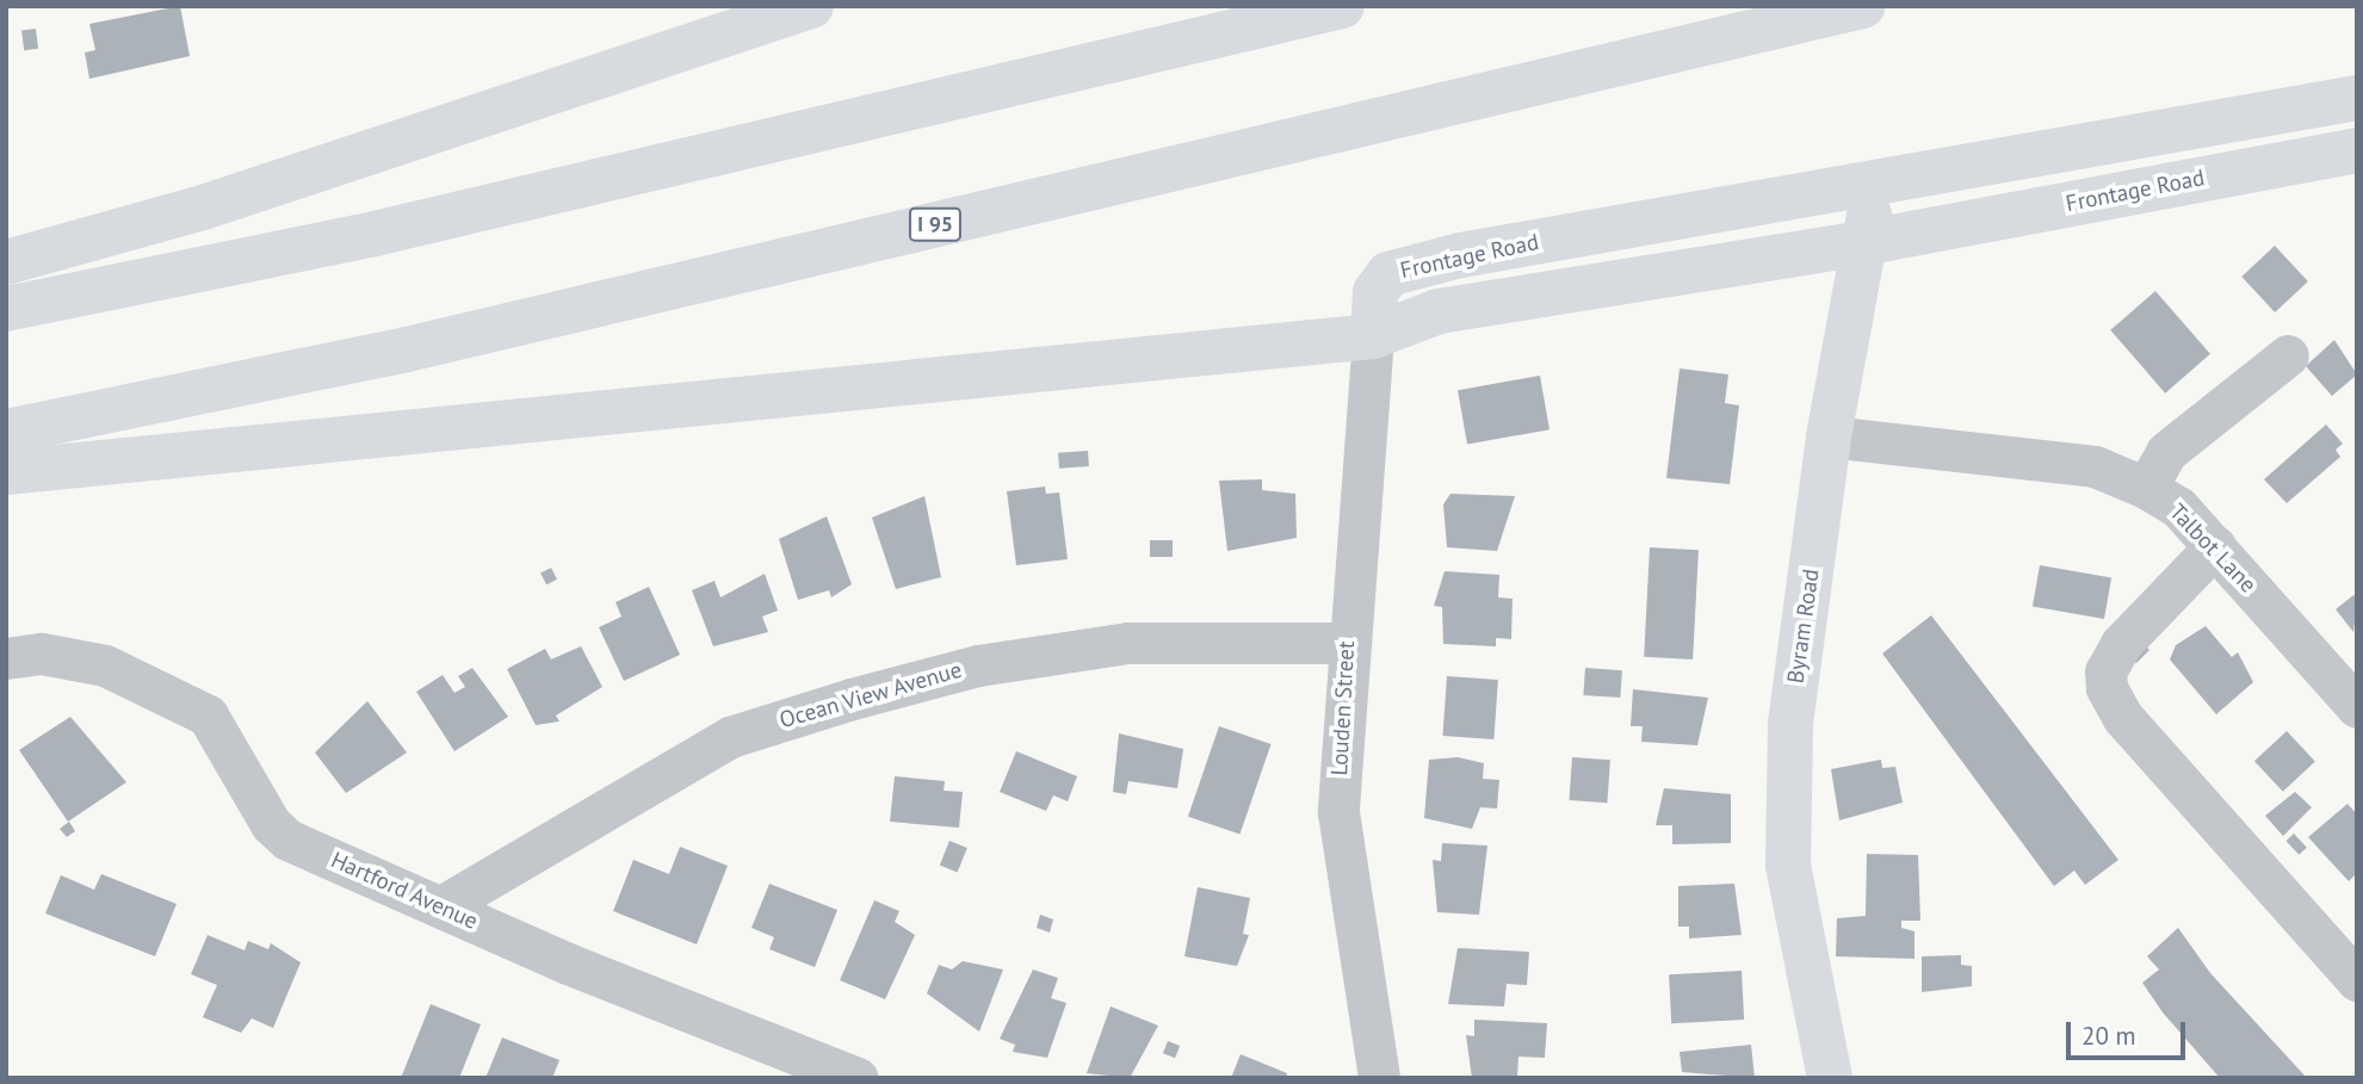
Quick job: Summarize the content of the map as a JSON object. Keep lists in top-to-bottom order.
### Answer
{
  "streets": {
    "main road": ["Frontage Road", "I 95", "Byram Road"],
    "street": [
      "Talbot Lane",
      "Ocean View Avenue",
      "Louden Street",
      "Hartford Avenue"
    ]
  },
  "crossings": [
    ["Frontage Road", "Byram Road"],
    ["Frontage Road", "Louden Street"],
    ["Talbot Lane", "Byram Road"],
    ["Ocean View Avenue", "Louden Street"],
    ["Ocean View Avenue", "Hartford Avenue"]
  ],
  "scale_bar": "20 m"
}
